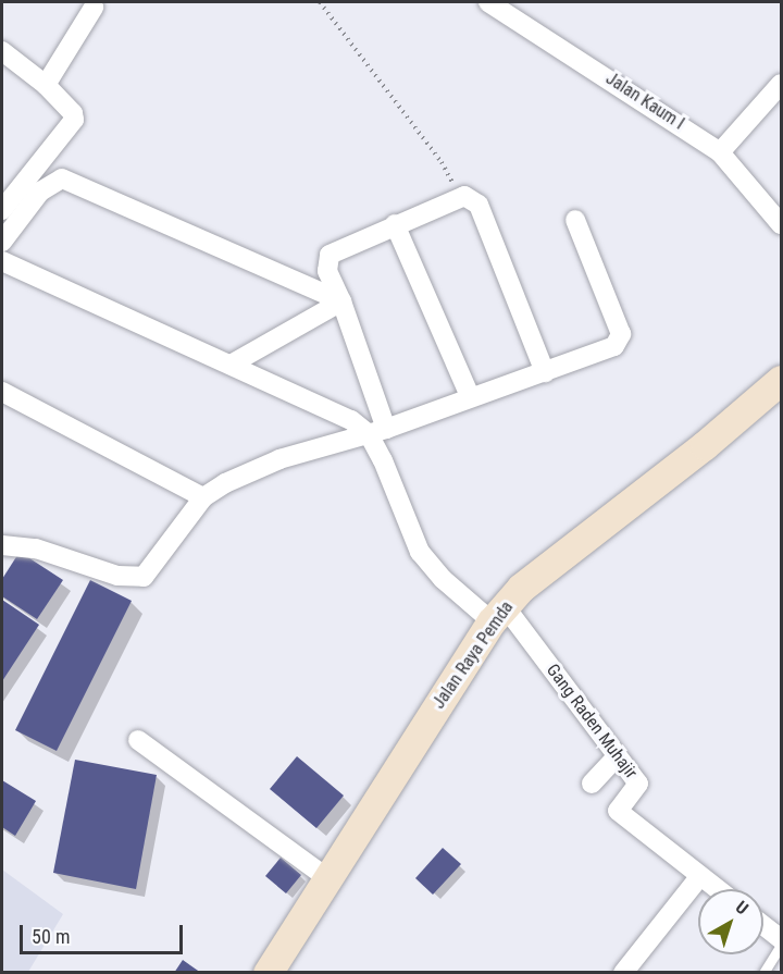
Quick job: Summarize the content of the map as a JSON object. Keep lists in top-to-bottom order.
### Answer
{
  "streets": {
    "main road": ["Jalan Raya Pemda"],
    "street": ["Jalan Kaum I", "Gang Raden Muhajir"]
  },
  "crossings": [
    ["Jalan Raya Pemda", "Gang Raden Muhajir"]
  ],
  "scale_bar": "50 m",
  "north": "top right"
}
